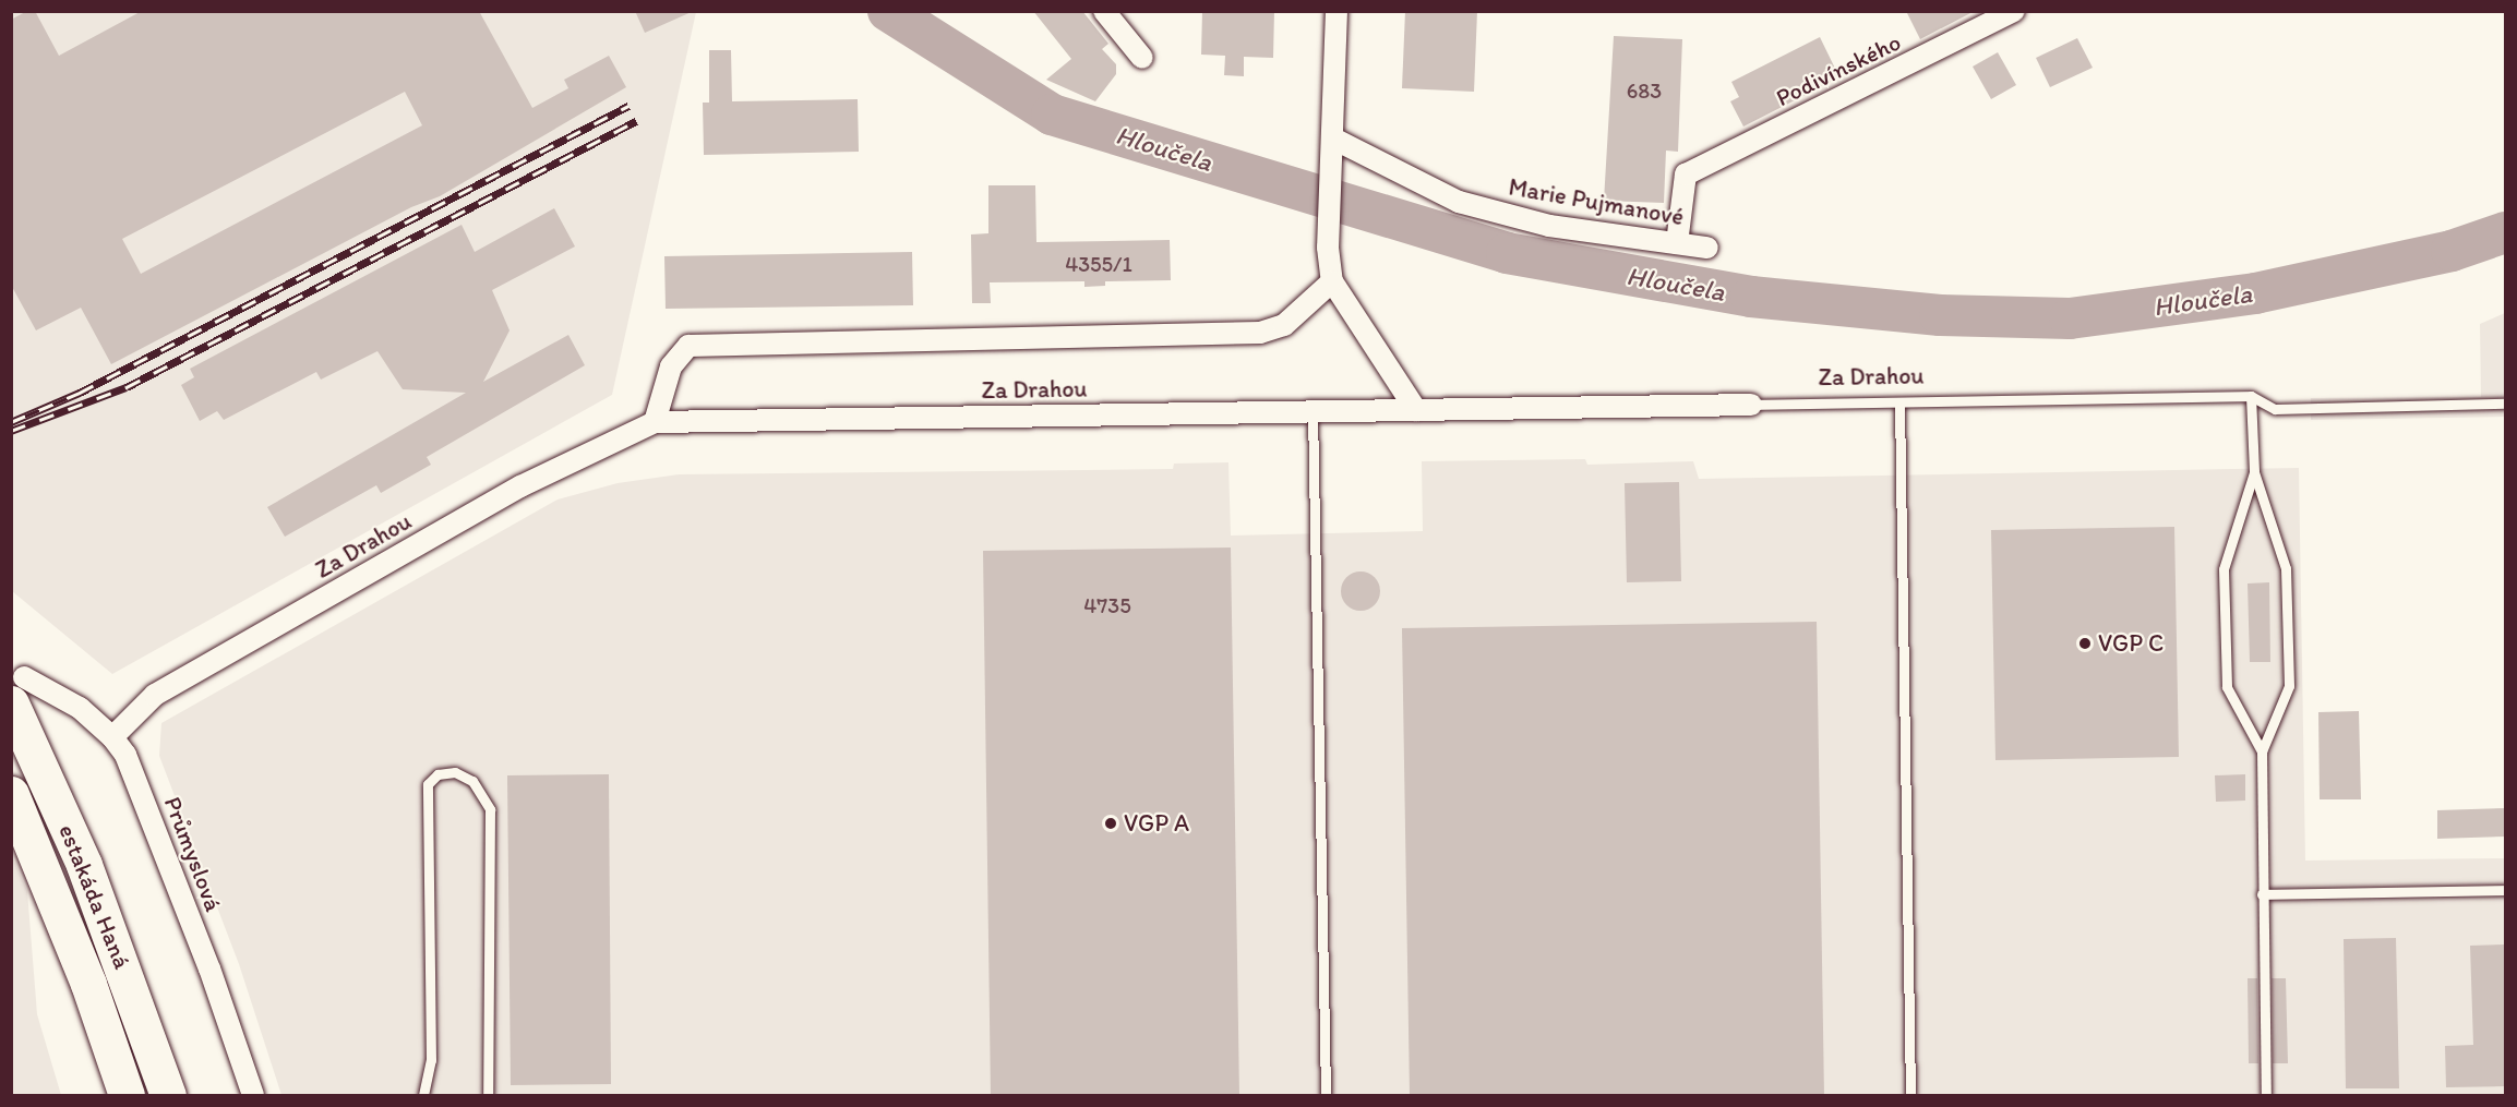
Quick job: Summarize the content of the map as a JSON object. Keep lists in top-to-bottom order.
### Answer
{
  "streets": {
    "highway": ["estakáda Haná"],
    "street": [
      "Podivínského",
      "Marie Pujmanové",
      "Za Drahou",
      "Průmyslová"
    ]
  },
  "crossings": [
    ["Podivínského", "Marie Pujmanové"],
    ["Za Drahou", "Průmyslová"],
    ["Průmyslová", "estakáda Haná"]
  ],
  "water": ["Hloučela"],
  "places": ["VGP C", "VGP A"],
  "house_numbers": ["683", "4355/1", "4735"]
}
